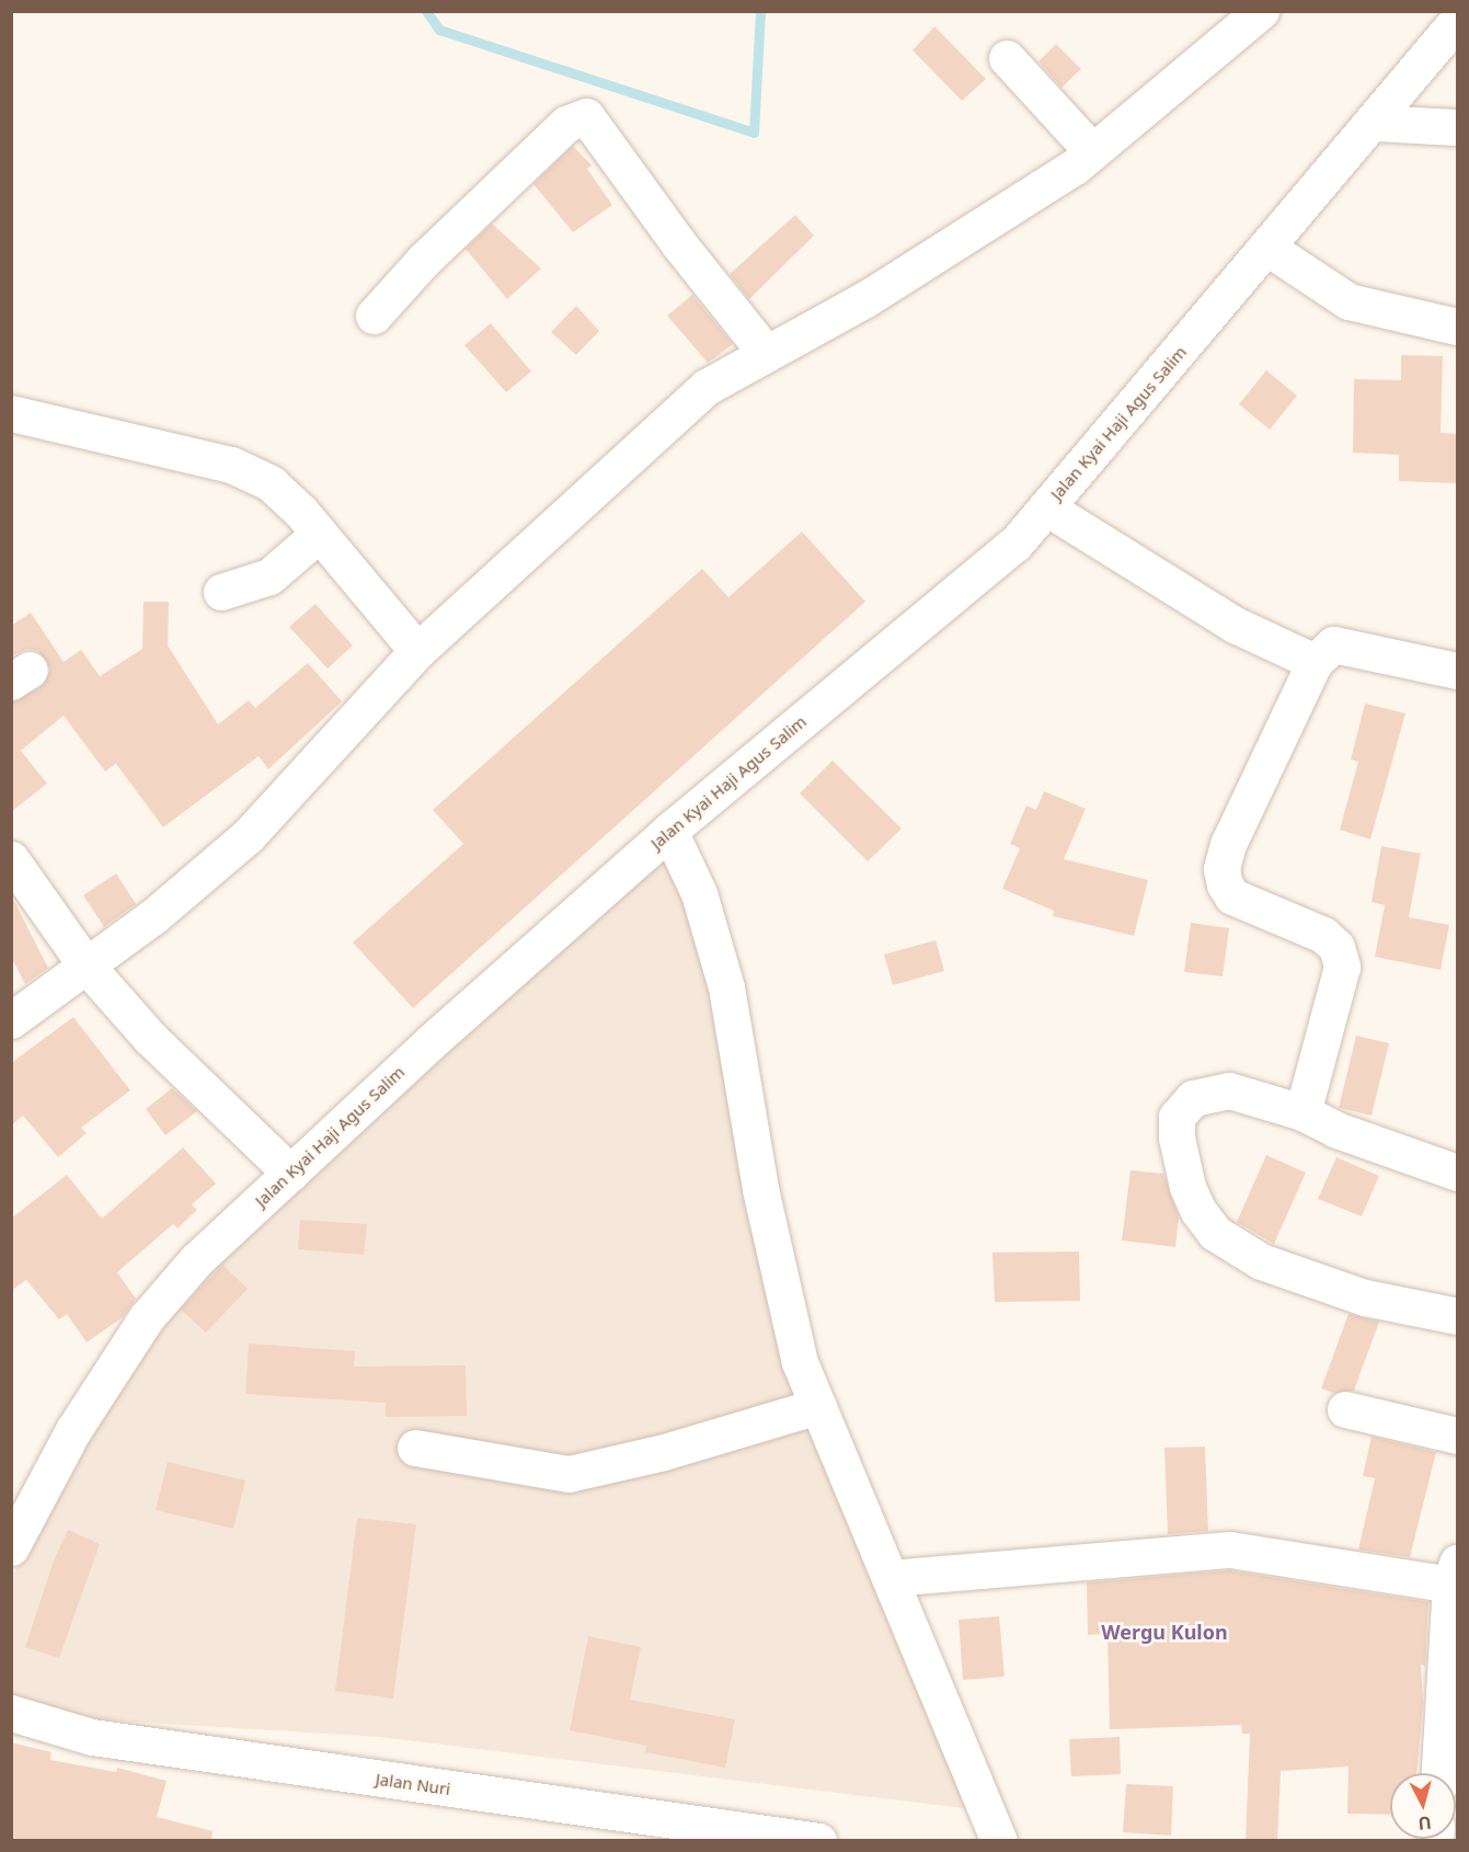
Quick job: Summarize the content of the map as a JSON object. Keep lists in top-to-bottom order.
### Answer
{
  "streets": {
    "street": ["Jalan Kyai Haji Agus Salim", "Jalan Nuri"]
  },
  "districts": ["Wergu Kulon"],
  "north": "bottom"
}
